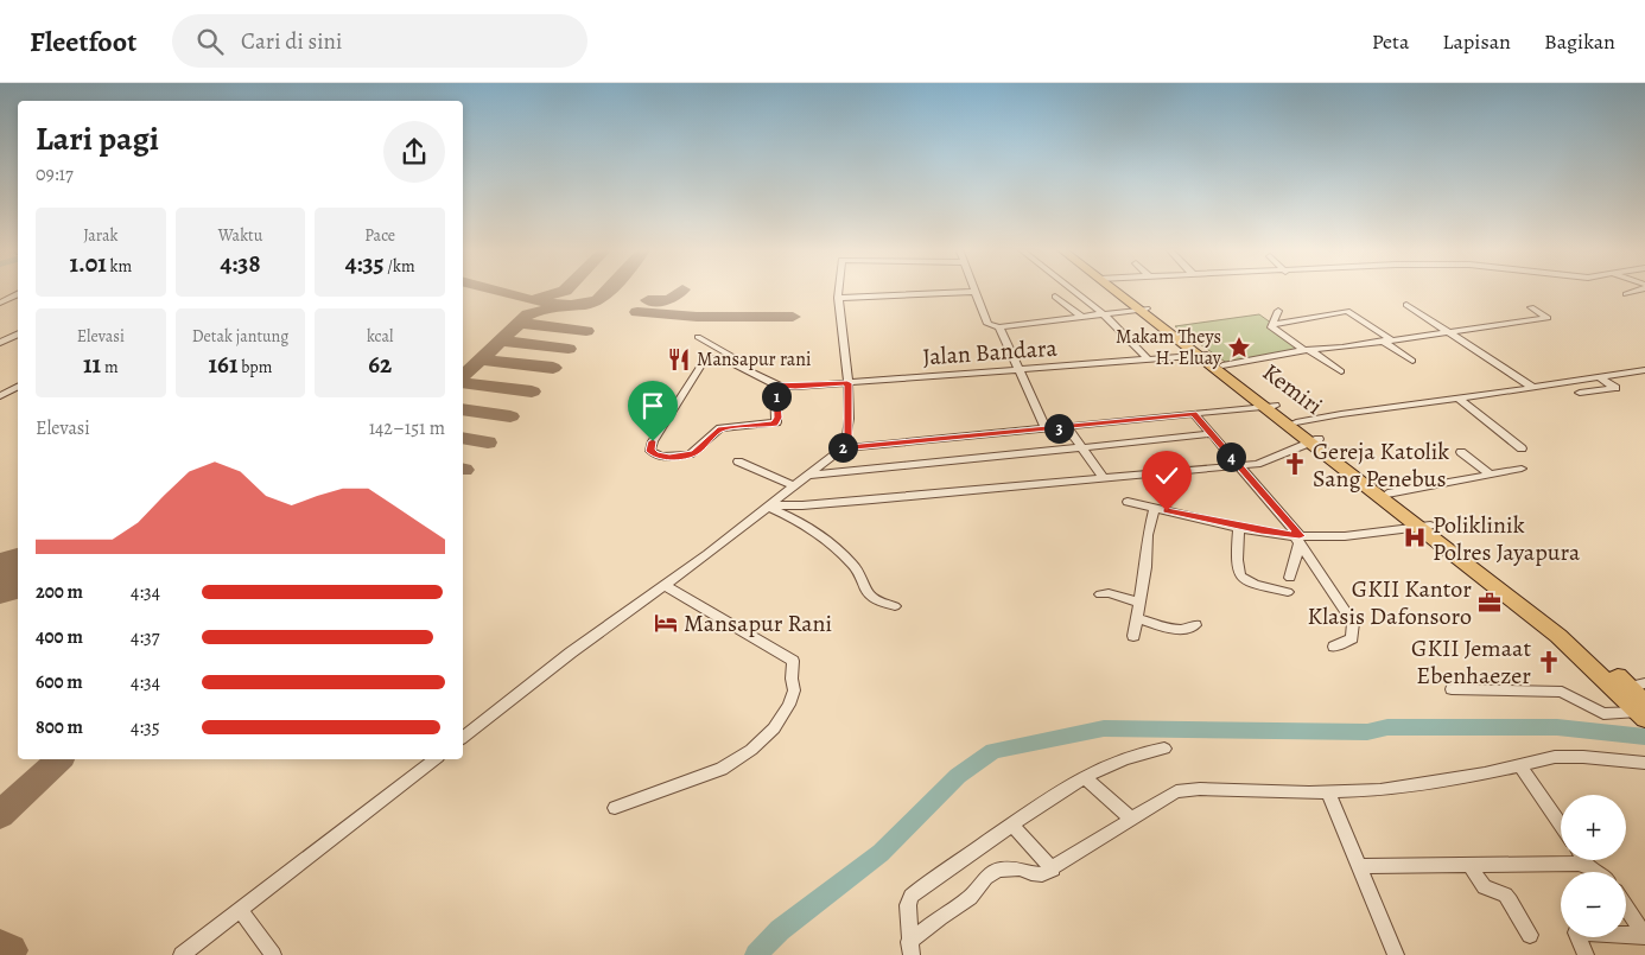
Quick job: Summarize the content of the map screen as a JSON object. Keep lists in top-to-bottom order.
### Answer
{
  "streets": {
    "highway": ["Kemiri"],
    "street": ["Jalan Bandara"]
  },
  "crossings": [
    ["Jalan Bandara", "Kemiri"]
  ],
  "places": {
    "place": ["Makam Theys H. Eluay"],
    "restaurant": ["Mansapur rani"],
    "church": ["Gereja Katolik Sang Penebus", "GKII Jemaat Ebenhaezer"],
    "hospital": ["Poliklinik Polres Jayapura"],
    "office": ["GKII Kantor Klasis Dafonsoro"],
    "hotel": ["Mansapur Rani"]
  },
  "page": {
    "header": "Fleetfoot",
    "search": "Cari di sini",
    "nav": ["Peta", "Lapisan", "Bagikan"],
    "heading": ["Lari pagi", "09:17"],
    "stats": [
      ["Jarak", "1.01 km"],
      ["Waktu", "4:38"],
      ["Pace", "4:35 /km"],
      ["Elevasi", "11 m"],
      ["Detak jantung", "161 bpm"],
      ["kcal", "62"]
    ],
    "pins": [
      "1",
      "3",
      "2",
      "4"
    ],
    "chart": ["Elevasi", "142–151 m"],
    "list": [
      {
        "name": "200 m",
        "note": "4:34"
      },
      {
        "name": "400 m",
        "note": "4:37"
      },
      {
        "name": "600 m",
        "note": "4:34"
      },
      {
        "name": "800 m",
        "note": "4:35"
      }
    ],
    "map_buttons": ["+", "−"]
  }
}
